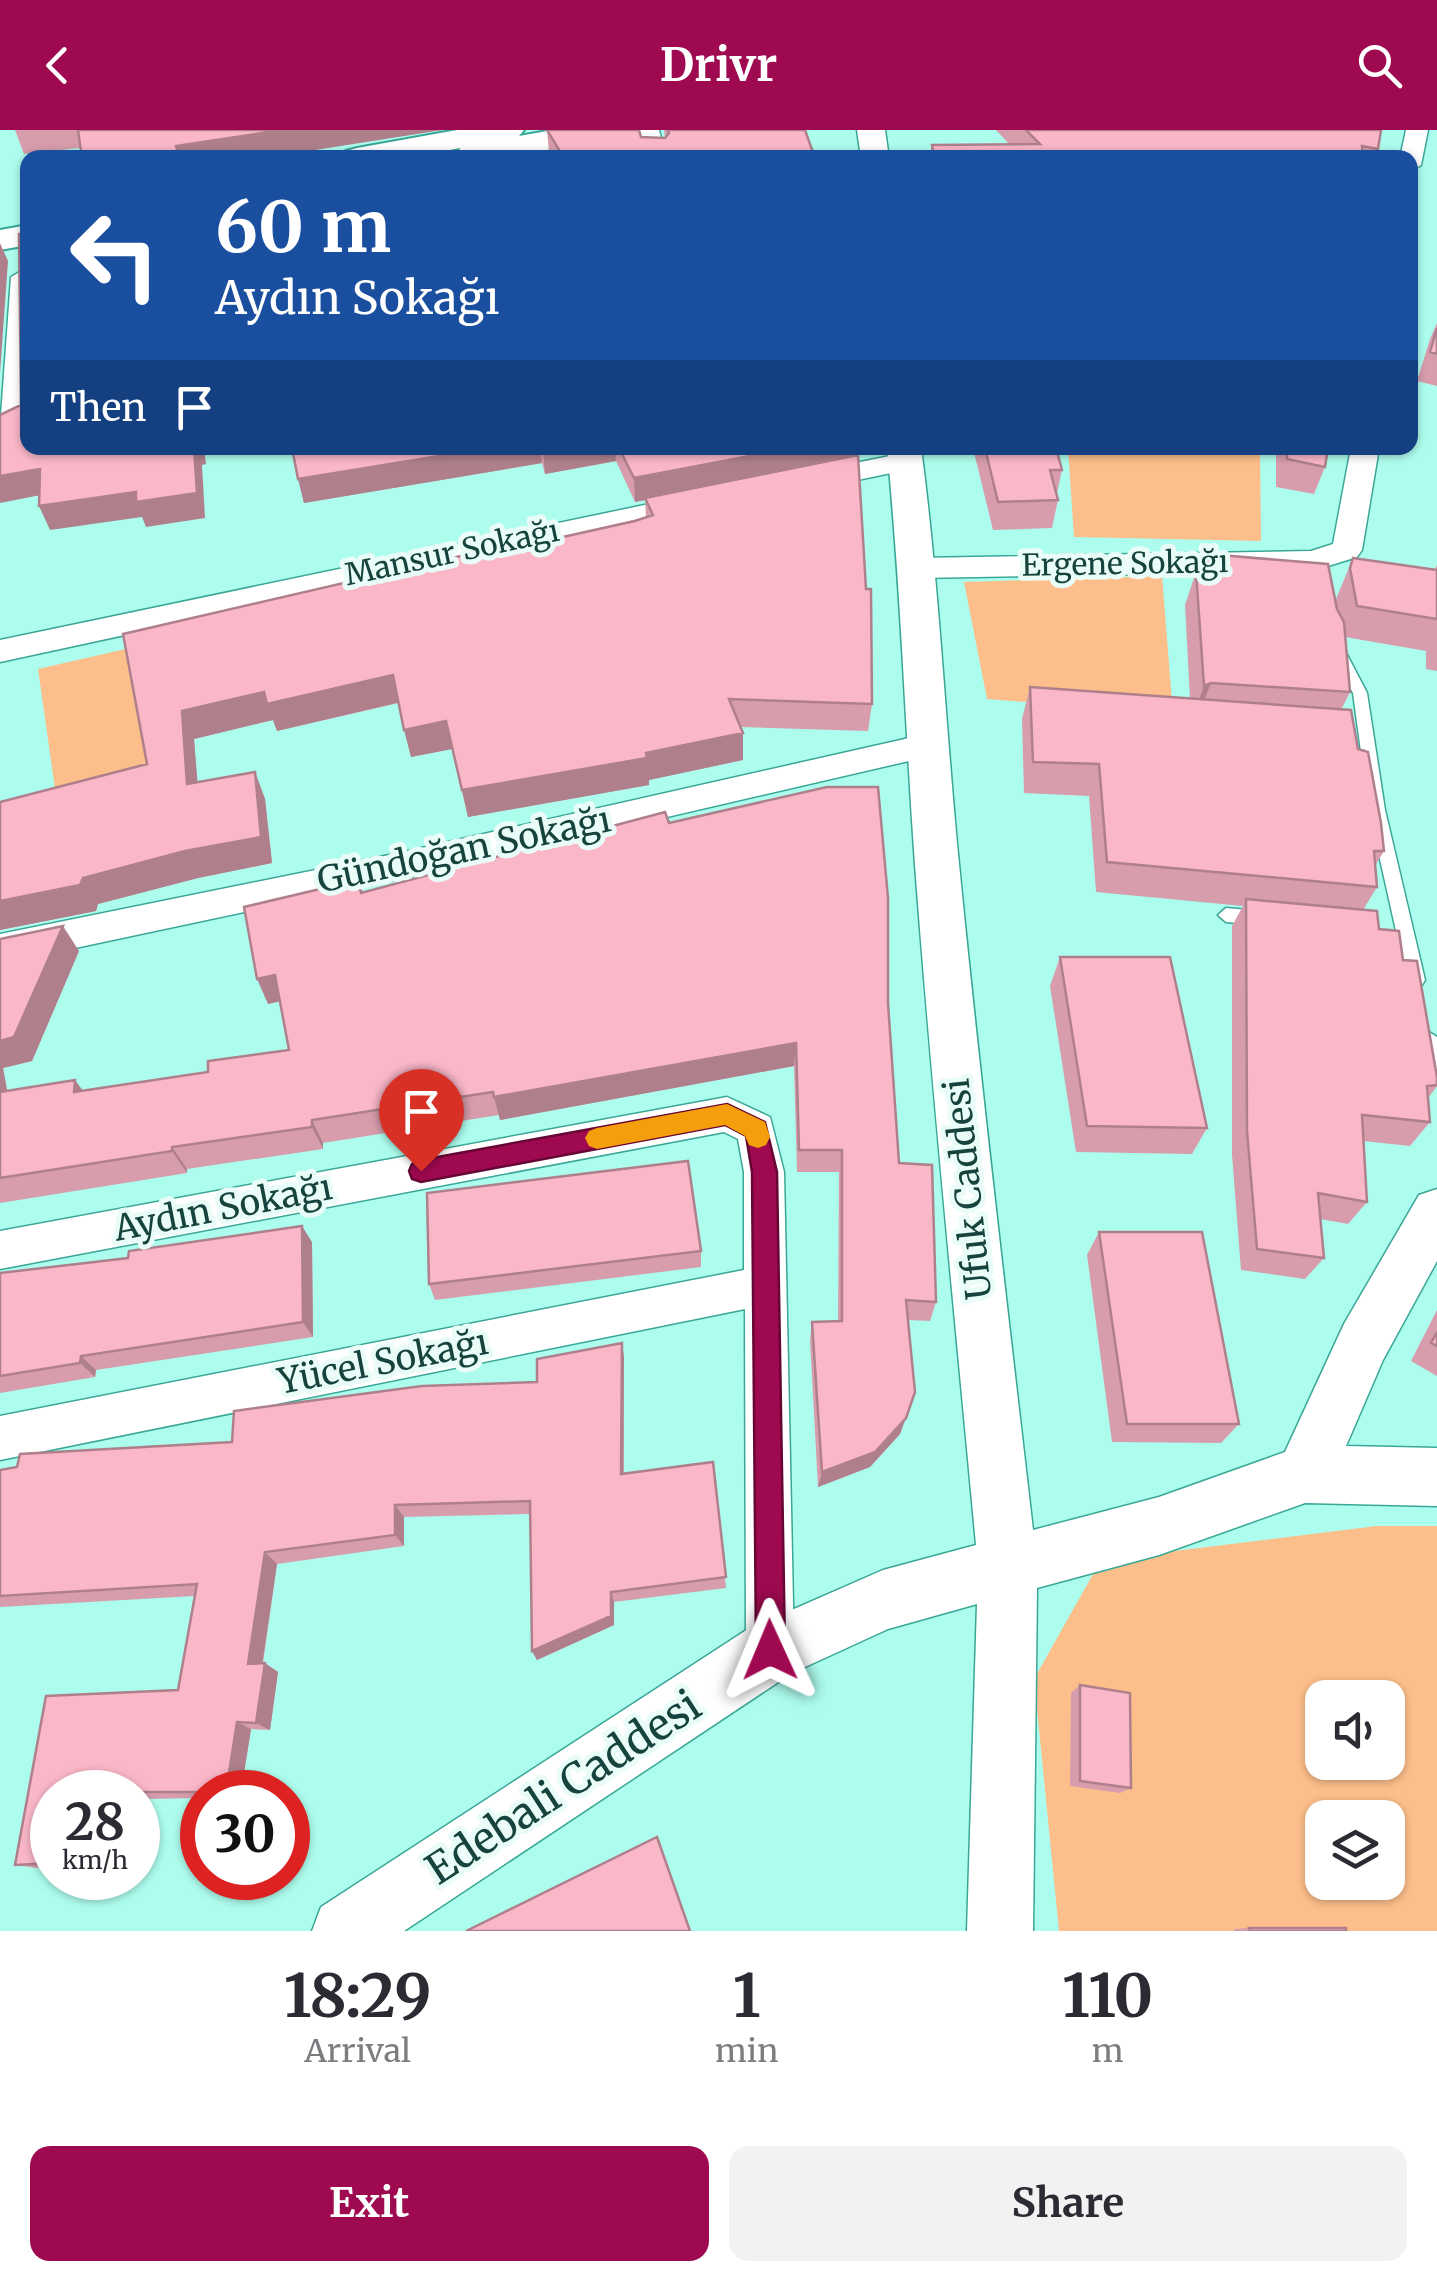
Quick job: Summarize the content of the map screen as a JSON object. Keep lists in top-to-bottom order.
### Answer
{
  "streets": {
    "street": [
      "Mansur Sokağı",
      "Ergene Sokağı",
      "Gündoğan Sokağı",
      "Ufuk Caddesi",
      "Aydın Sokağı",
      "Yücel Sokağı",
      "Edebali Caddesi"
    ]
  },
  "crossings": [
    ["Ergene Sokağı", "Ufuk Caddesi"],
    ["Gündoğan Sokağı", "Ufuk Caddesi"],
    ["Ufuk Caddesi", "Edebali Caddesi"],
    ["Aydın Sokağı", "Yücel Sokağı"],
    ["Aydın Sokağı", "Edebali Caddesi"]
  ],
  "page": {
    "header": "Drivr",
    "turn": ["60 m", "Aydın Sokağı"],
    "then": "Then",
    "speed": "28 km/h",
    "limit": "30",
    "eta": [
      "18:29",
      "Arrival",
      "1",
      "min",
      "110",
      "m"
    ],
    "buttons": ["Exit", "Share"]
  }
}
